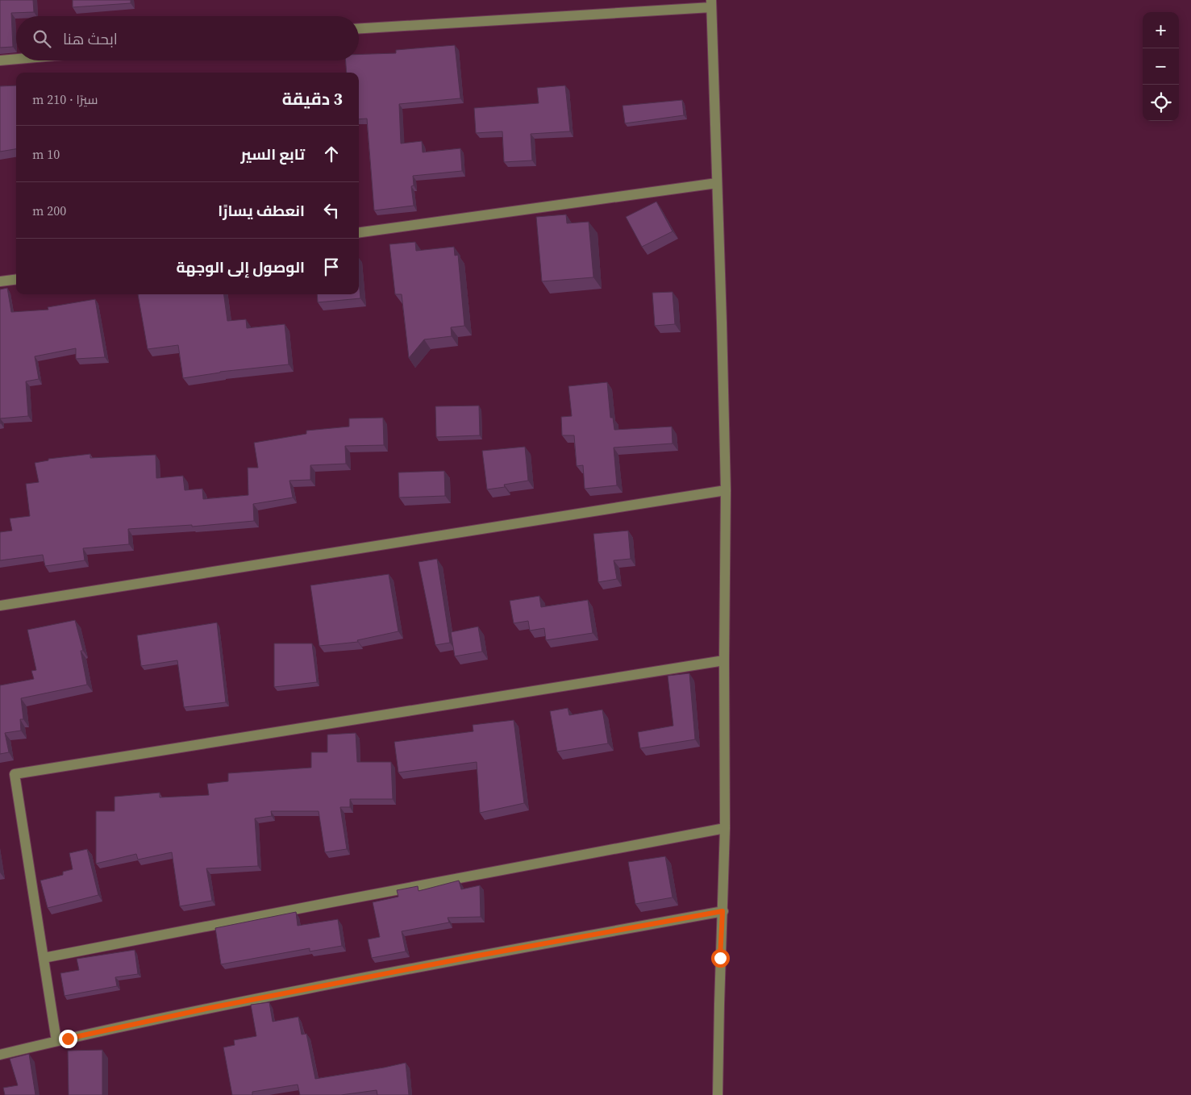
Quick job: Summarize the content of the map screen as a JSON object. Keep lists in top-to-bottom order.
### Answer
{
  "page": {
    "map_buttons": ["+", "−"],
    "search": "ابحث هنا",
    "heading": ["3 دقيقة", "سيرًا · 210 m"],
    "list": [
      ["تابع السير", "10 m"],
      ["انعطف يسارًا", "200 m"],
      "الوصول إلى الوجهة"
    ]
  }
}
